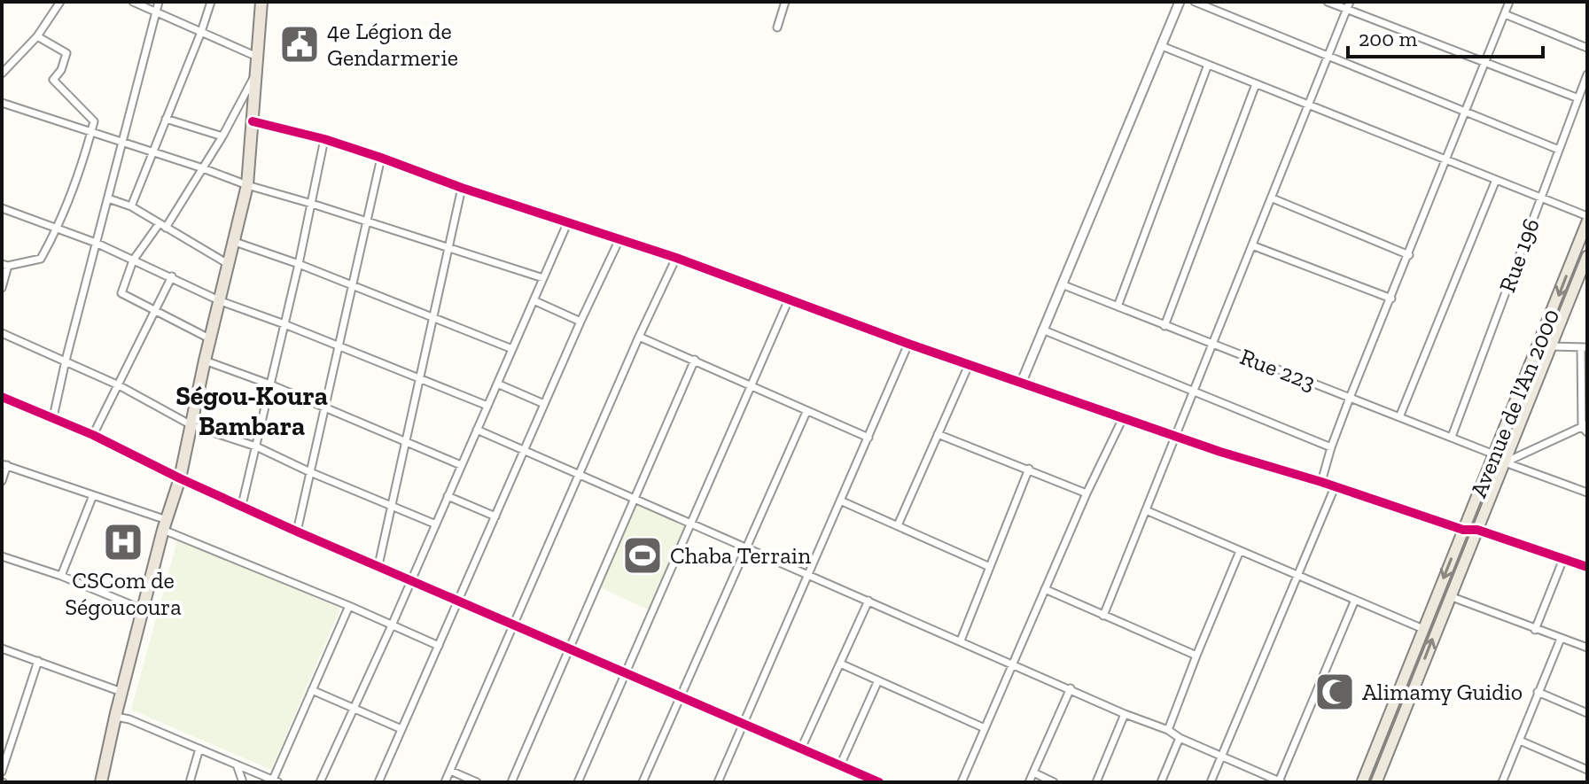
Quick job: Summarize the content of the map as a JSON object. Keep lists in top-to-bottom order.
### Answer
{
  "streets": {
    "main road": ["Avenue de l'An 2000"],
    "street": ["Rue 196", "Rue 223"]
  },
  "crossings": [
    ["Rue 196", "Rue 223"],
    ["Rue 223", "Avenue de l'An 2000"]
  ],
  "districts": ["Ségou-Koura Bambara"],
  "places": {
    "public building": ["4e Légion de Gendarmerie"],
    "hospital": ["CSCom de Ségoucoura"],
    "sports": ["Chaba Terrain"],
    "mosque": ["Alimamy Guidio"]
  },
  "scale_bar": "200 m"
}
